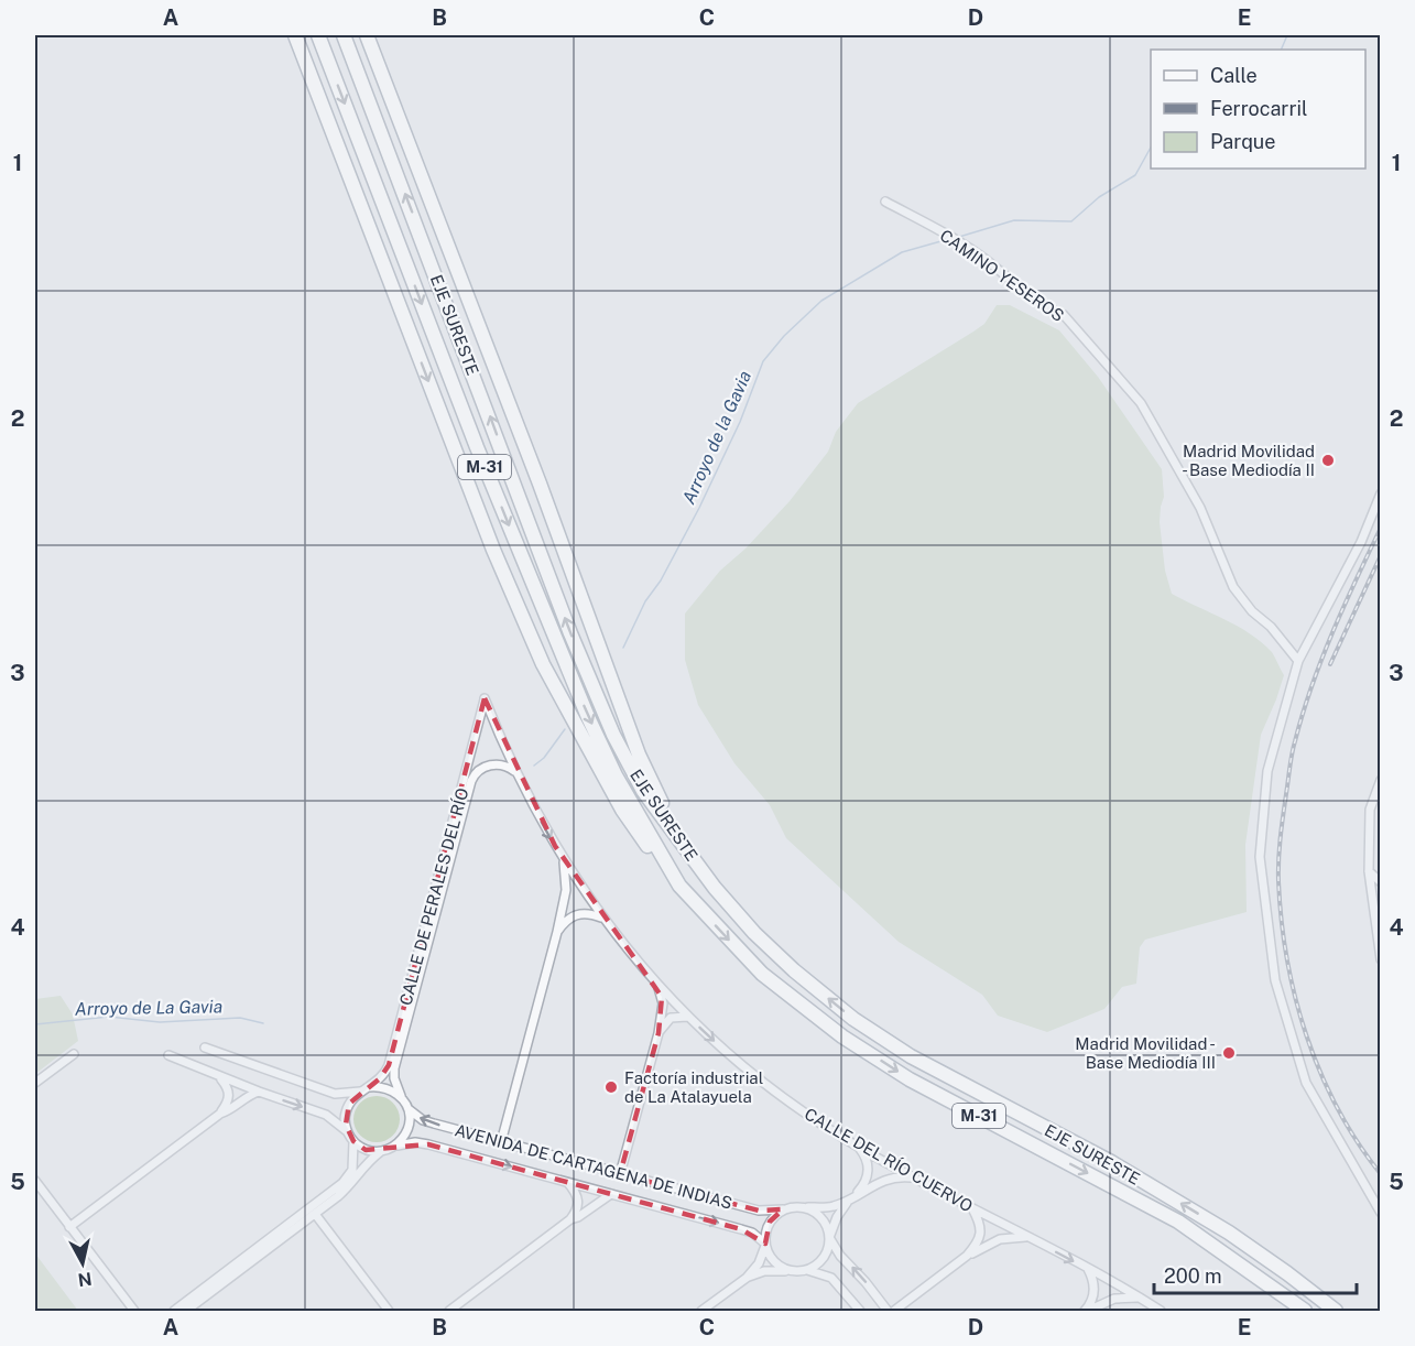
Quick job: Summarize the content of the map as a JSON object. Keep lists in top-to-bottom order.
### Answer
{
  "streets": {
    "highway": ["EJE SURESTE", "M-31"],
    "street": [
      "CAMINO YESEROS",
      "CALLE DE PERALES DEL RÍO",
      "CALLE DEL RÍO CUERVO",
      "AVENIDA DE CARTAGENA DE INDIAS"
    ]
  },
  "crossings": [
    ["CALLE DE PERALES DEL RÍO", "CALLE DEL RÍO CUERVO"],
    ["CALLE DE PERALES DEL RÍO", "AVENIDA DE CARTAGENA DE INDIAS"]
  ],
  "one_way": ["CALLE DEL RÍO CUERVO"],
  "water": ["Arroyo de la Gavia", "Arroyo de La Gavia"],
  "places": ["Madrid Movilidad - Base Mediodía II", "Madrid Movilidad - Base Mediodía III", "Factoría industrial de La Atalayuela"],
  "legend": ["Calle", "Ferrocarril", "Parque"],
  "scale_bar": "200 m",
  "north": "bottom",
  "grid": {
    "columns": [
      "A",
      "B",
      "C",
      "D",
      "E"
    ],
    "rows": [
      "1",
      "2",
      "3",
      "4",
      "5"
    ]
  }
}
